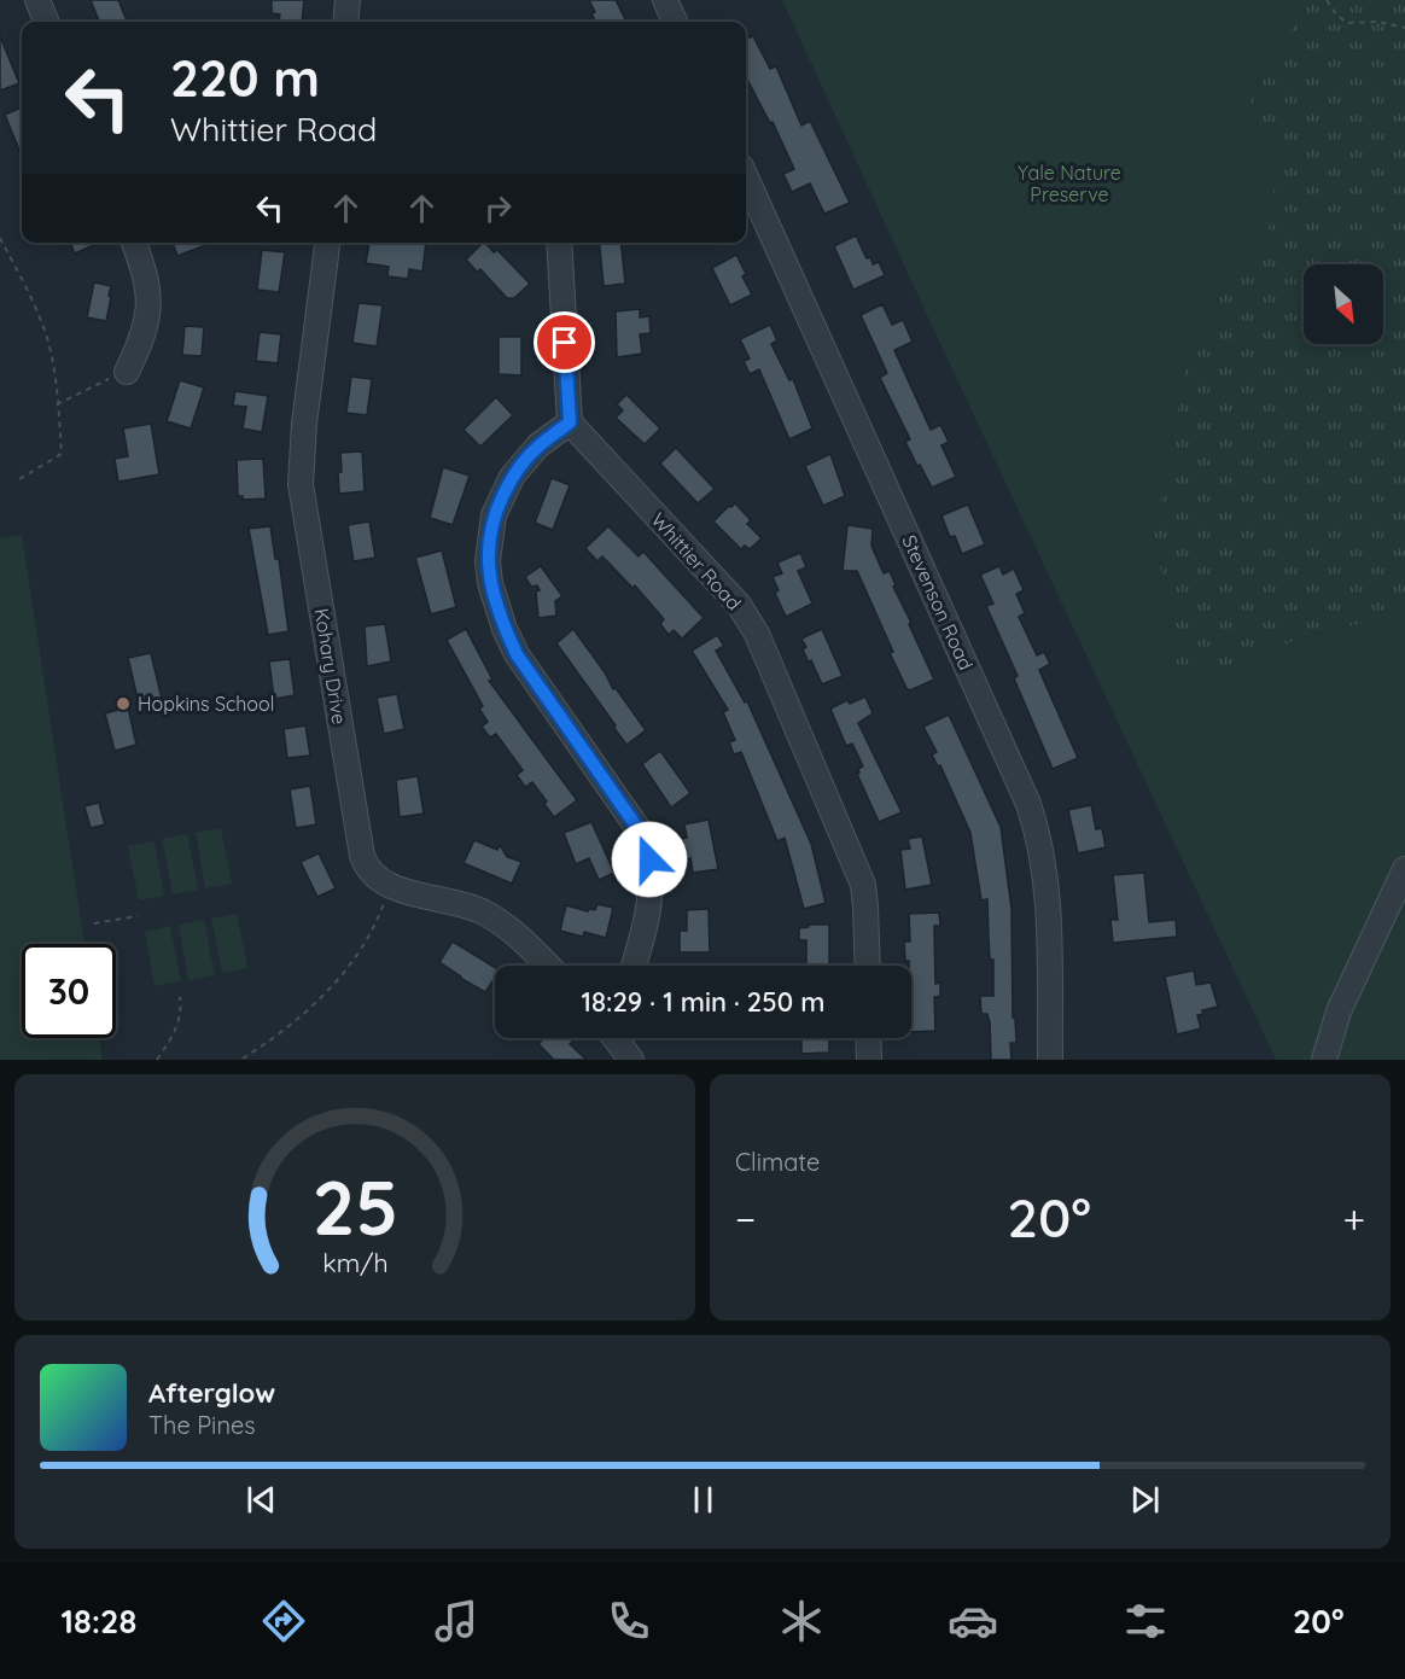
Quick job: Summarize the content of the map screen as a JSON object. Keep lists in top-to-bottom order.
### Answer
{
  "streets": {
    "street": ["Whittier Road", "Stevenson Road", "Kohary Drive"]
  },
  "parks": ["Yale Nature Preserve"],
  "places": ["Hopkins School"],
  "north": "bottom right",
  "page": {
    "turn": ["220 m", "Whittier Road"],
    "limit": "30",
    "trip": "18:29 · 1 min · 250 m",
    "tile": "Climate",
    "heat": ["−", "20°", "+"],
    "song": ["Afterglow", "The Pines"],
    "tabs": ["18:28", "20°"],
    "gauge": ["25", "km/h"]
  }
}
